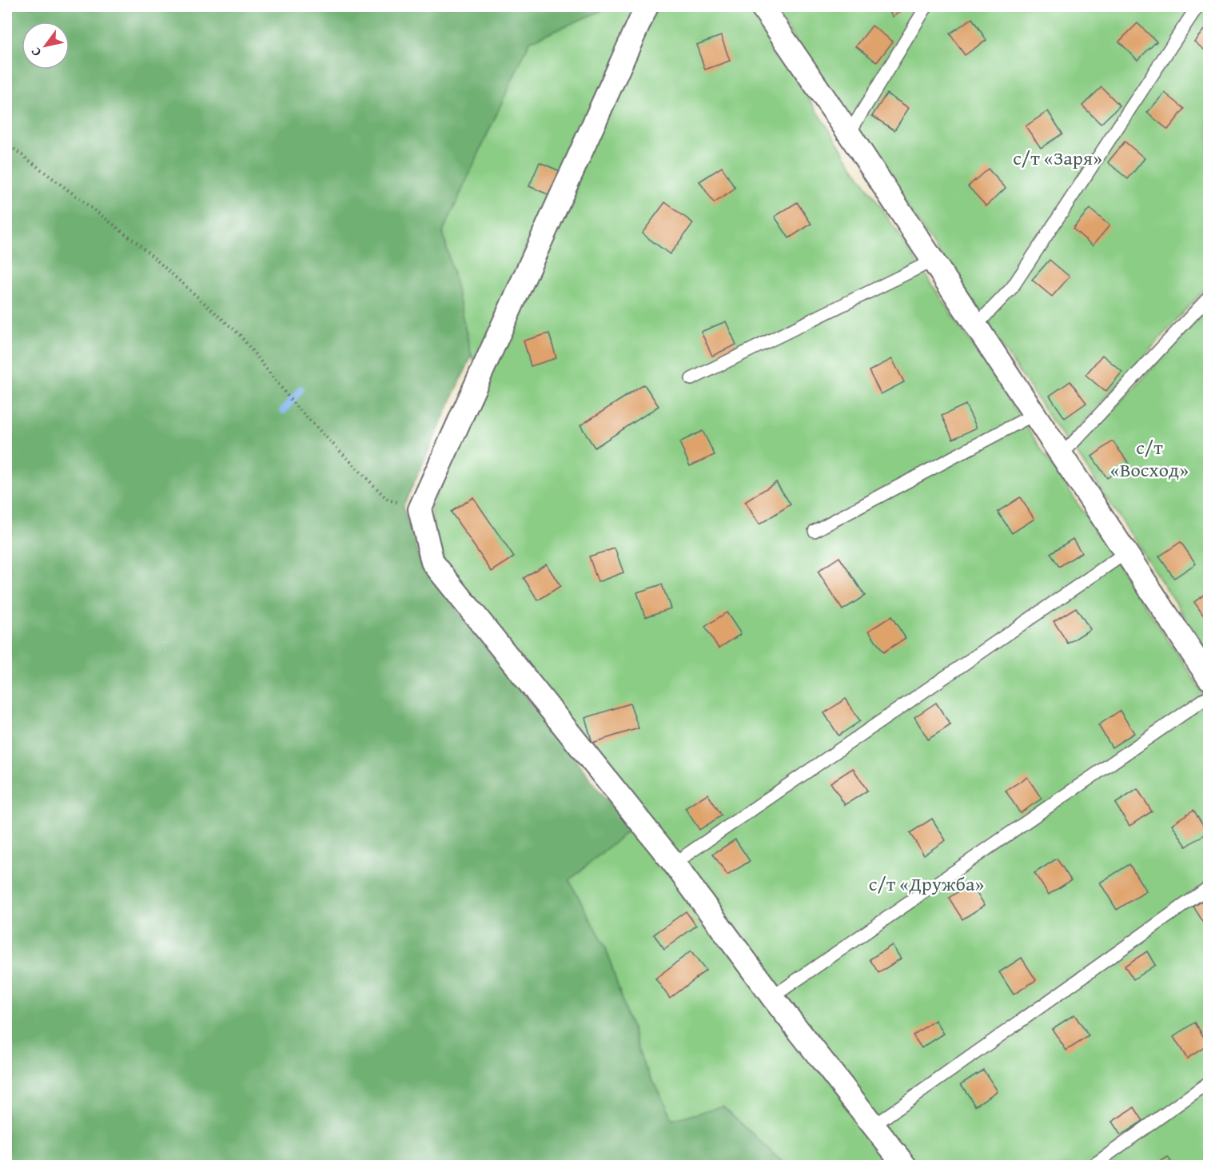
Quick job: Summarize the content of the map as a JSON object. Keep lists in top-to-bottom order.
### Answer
{
  "parks": ["с/т «Заря»", "с/т «Восход»", "с/т «Дружба»"],
  "north": "bottom left"
}
